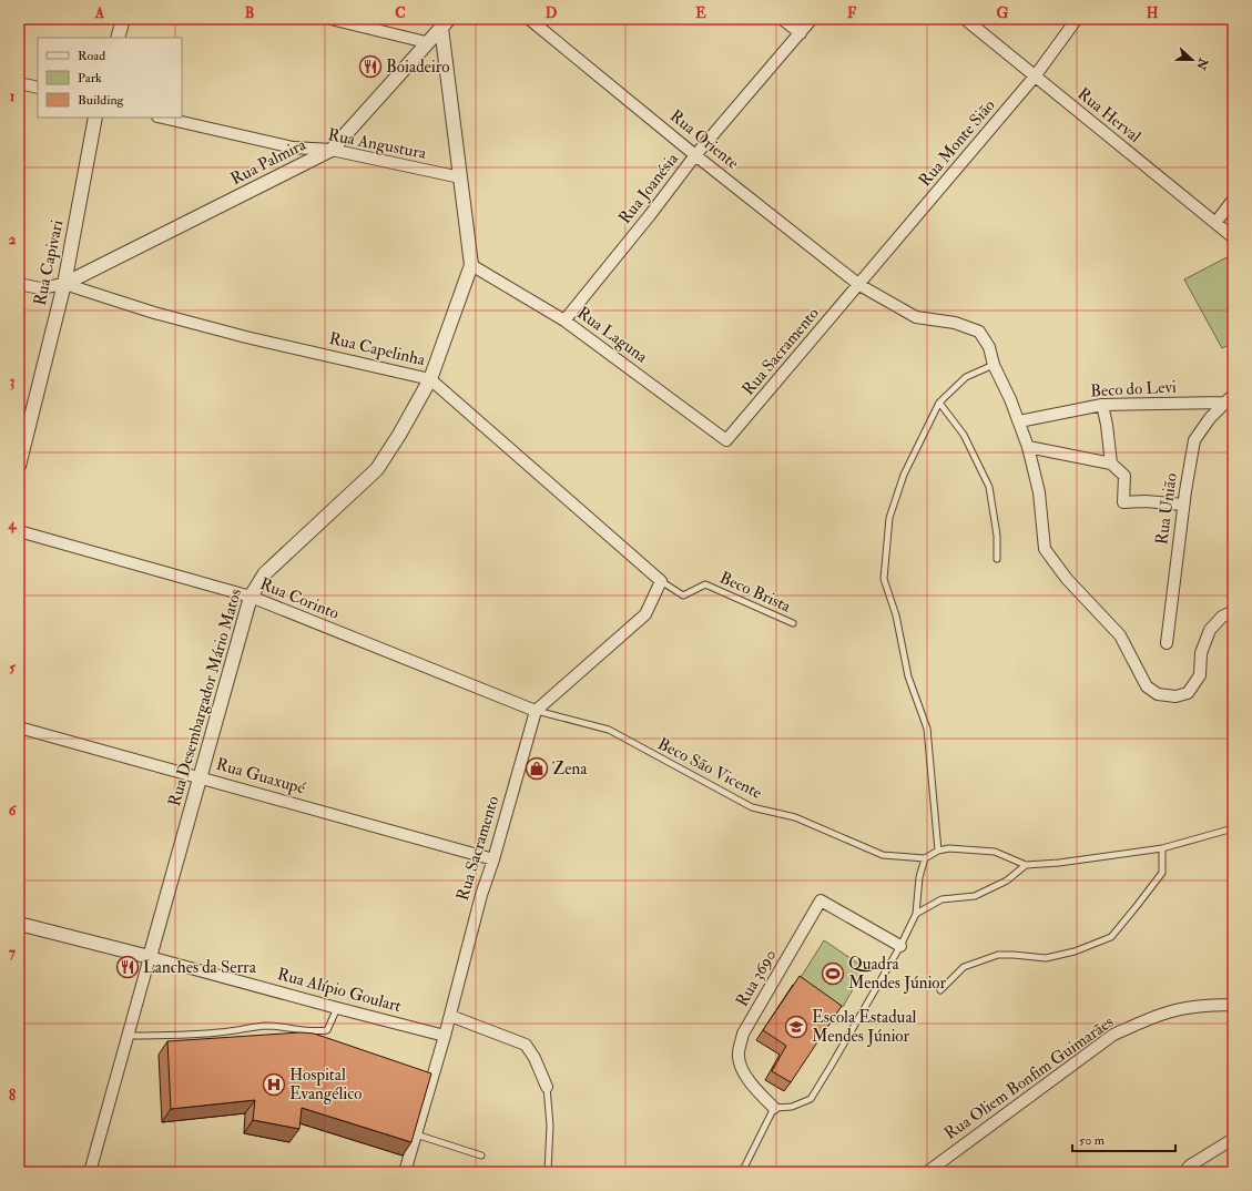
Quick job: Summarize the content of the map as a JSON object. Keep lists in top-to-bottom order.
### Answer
{
  "streets": {
    "street": [
      "Rua Herval",
      "Rua Oriente",
      "Rua Monte Sião",
      "Rua Angustura",
      "Rua Palmira",
      "Rua Joanésia",
      "Rua Capivari",
      "Rua Laguna",
      "Rua Capelinha",
      "Rua Sacramento",
      "Beco do Levi",
      "Rua União",
      "Rua Corinto",
      "Rua Desembargador Mário Matos",
      "Rua Guaxupé",
      "Rua 3690",
      "Rua Alípio Goulart",
      "Rua Oliem Bonfim Guimarães"
    ],
    "lane": ["Beco Brista", "Beco São Vicente"]
  },
  "crossings": [
    ["Rua Herval", "Rua Monte Sião"],
    ["Rua Oriente", "Rua Monte Sião"],
    ["Rua Oriente", "Rua Joanésia"],
    ["Rua Oriente", "Rua Sacramento"],
    ["Rua Monte Sião", "Rua Sacramento"],
    ["Rua Angustura", "Rua Palmira"],
    ["Rua Angustura", "Rua Desembargador Mário Matos"],
    ["Rua Palmira", "Rua Capivari"],
    ["Rua Palmira", "Rua Capelinha"],
    ["Rua Palmira", "Rua Desembargador Mário Matos"],
    ["Rua Joanésia", "Rua Laguna"],
    ["Rua Capivari", "Rua Capelinha"],
    ["Rua Laguna", "Rua Sacramento"],
    ["Rua Laguna", "Rua Desembargador Mário Matos"],
    ["Rua Capelinha", "Beco Brista"],
    ["Rua Capelinha", "Rua Desembargador Mário Matos"],
    ["Rua Sacramento", "Rua Corinto"],
    ["Rua Sacramento", "Beco São Vicente"],
    ["Rua Sacramento", "Rua Guaxupé"],
    ["Rua Sacramento", "Rua Alípio Goulart"],
    ["Beco do Levi", "Rua União"],
    ["Rua Corinto", "Rua Desembargador Mário Matos"],
    ["Rua Corinto", "Beco São Vicente"],
    ["Rua Desembargador Mário Matos", "Rua Guaxupé"],
    ["Rua Desembargador Mário Matos", "Rua Alípio Goulart"]
  ],
  "places": {
    "restaurant": ["Boiadeiro", "Lanches da Serra"],
    "shop": ["Zena"],
    "sports": ["Quadra Mendes Júnior"],
    "school or university": ["Escola Estadual Mendes Júnior"],
    "hospital": ["Hospital Evangélico"]
  },
  "legend": ["Road", "Park", "Building"],
  "scale_bar": "50 m",
  "north": "right",
  "grid": {
    "columns": [
      "A",
      "B",
      "C",
      "D",
      "E",
      "F",
      "G",
      "H"
    ],
    "rows": [
      "1",
      "2",
      "3",
      "4",
      "5",
      "6",
      "7",
      "8"
    ]
  }
}
